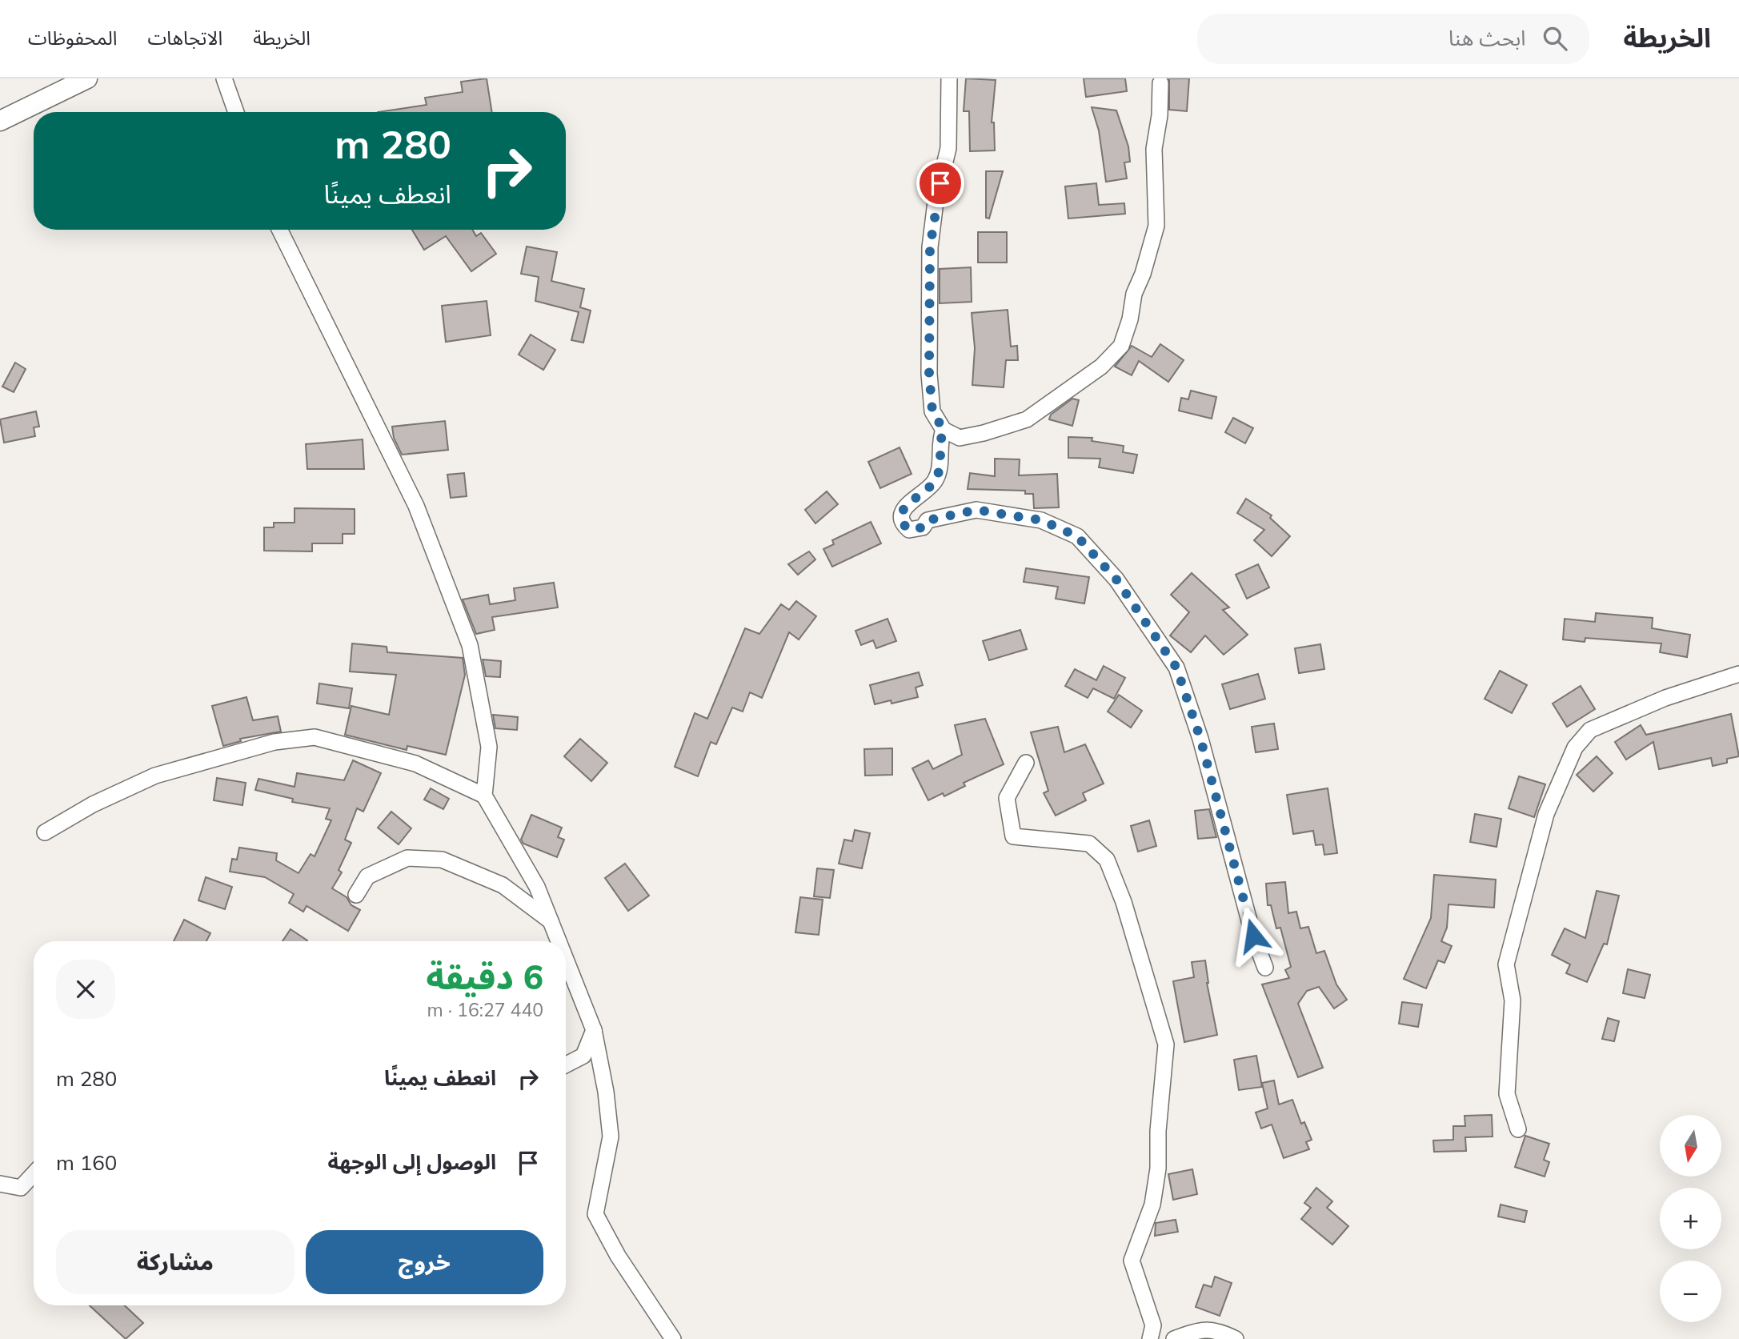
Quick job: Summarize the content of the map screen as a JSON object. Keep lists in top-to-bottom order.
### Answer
{
  "north": "bottom",
  "page": {
    "header": "الخريطة",
    "search": "ابحث هنا",
    "nav": ["الخريطة", "الاتجاهات", "المحفوظات"],
    "turn": ["280 m", "انعطف يمينًا"],
    "heading": ["6 دقيقة", "440 m · 16:27"],
    "list": [
      {
        "name": "انعطف يمينًا",
        "value": "280 m"
      },
      {
        "name": "الوصول إلى الوجهة",
        "value": "160 m"
      }
    ],
    "map_buttons": ["+", "−"],
    "buttons": ["خروج", "مشاركة"]
  }
}
